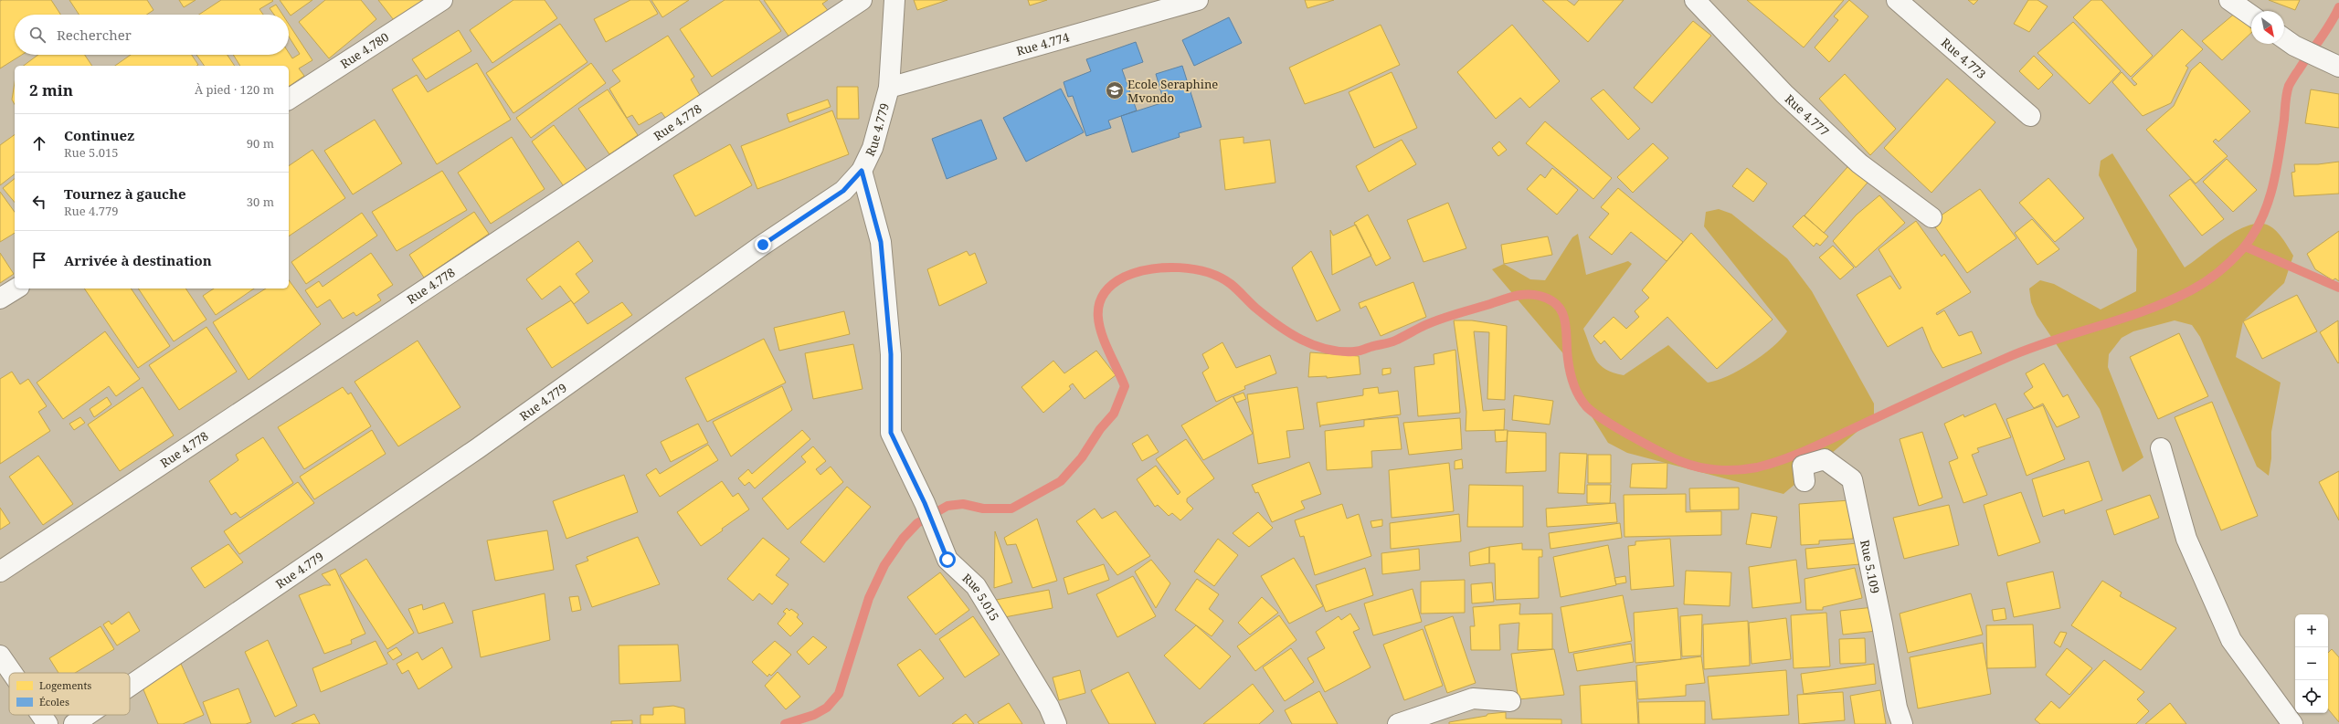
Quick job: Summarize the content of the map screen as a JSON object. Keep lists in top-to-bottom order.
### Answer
{
  "streets": {
    "street": [
      "Rue 4.774",
      "Rue 4.780",
      "Rue 4.773",
      "Rue 4.777",
      "Rue 4.778",
      "Rue 4.779",
      "Rue 5.109",
      "Rue 5.015"
    ]
  },
  "crossings": [
    ["Rue 4.774", "Rue 4.779"],
    ["Rue 4.779", "Rue 5.015"]
  ],
  "places": {
    "school or university": ["Ecole Seraphine Mvondo"]
  },
  "legend": ["Logements", "Écoles"],
  "north": "bottom right",
  "page": {
    "search": "Rechercher",
    "heading": ["2 min", "À pied · 120 m"],
    "list": [
      ["Continuez", "Rue 5.015", "90 m"],
      ["Tournez à gauche", "Rue 4.779", "30 m"],
      "Arrivée à destination"
    ],
    "map_buttons": ["+", "−"]
  }
}
